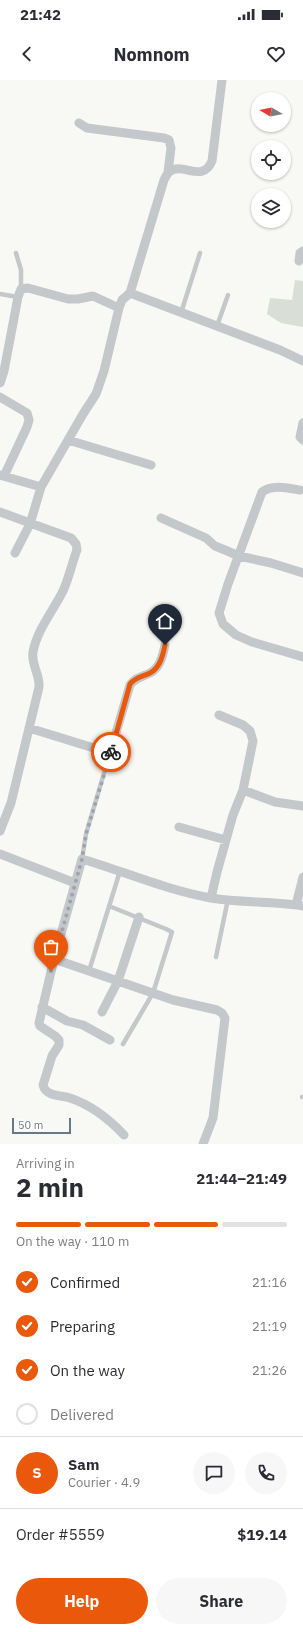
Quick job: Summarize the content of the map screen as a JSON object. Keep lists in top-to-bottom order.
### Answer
{
  "scale_bar": "50 m",
  "north": "left",
  "page": {
    "status": "21:42",
    "header": "Nomnom",
    "scale": "50 m",
    "heading": ["2 min", "Arriving in", "21:44–21:49"],
    "panel": [
      "Sam",
      "Courier · 4.9",
      "Order #5559",
      "$19.14"
    ],
    "bar": "On the way · 110 m",
    "list": [
      ["Confirmed", "21:16"],
      ["Preparing", "21:19"],
      ["On the way", "21:26"],
      "Delivered"
    ],
    "round": "S",
    "buttons": ["Help", "Share"]
  }
}
